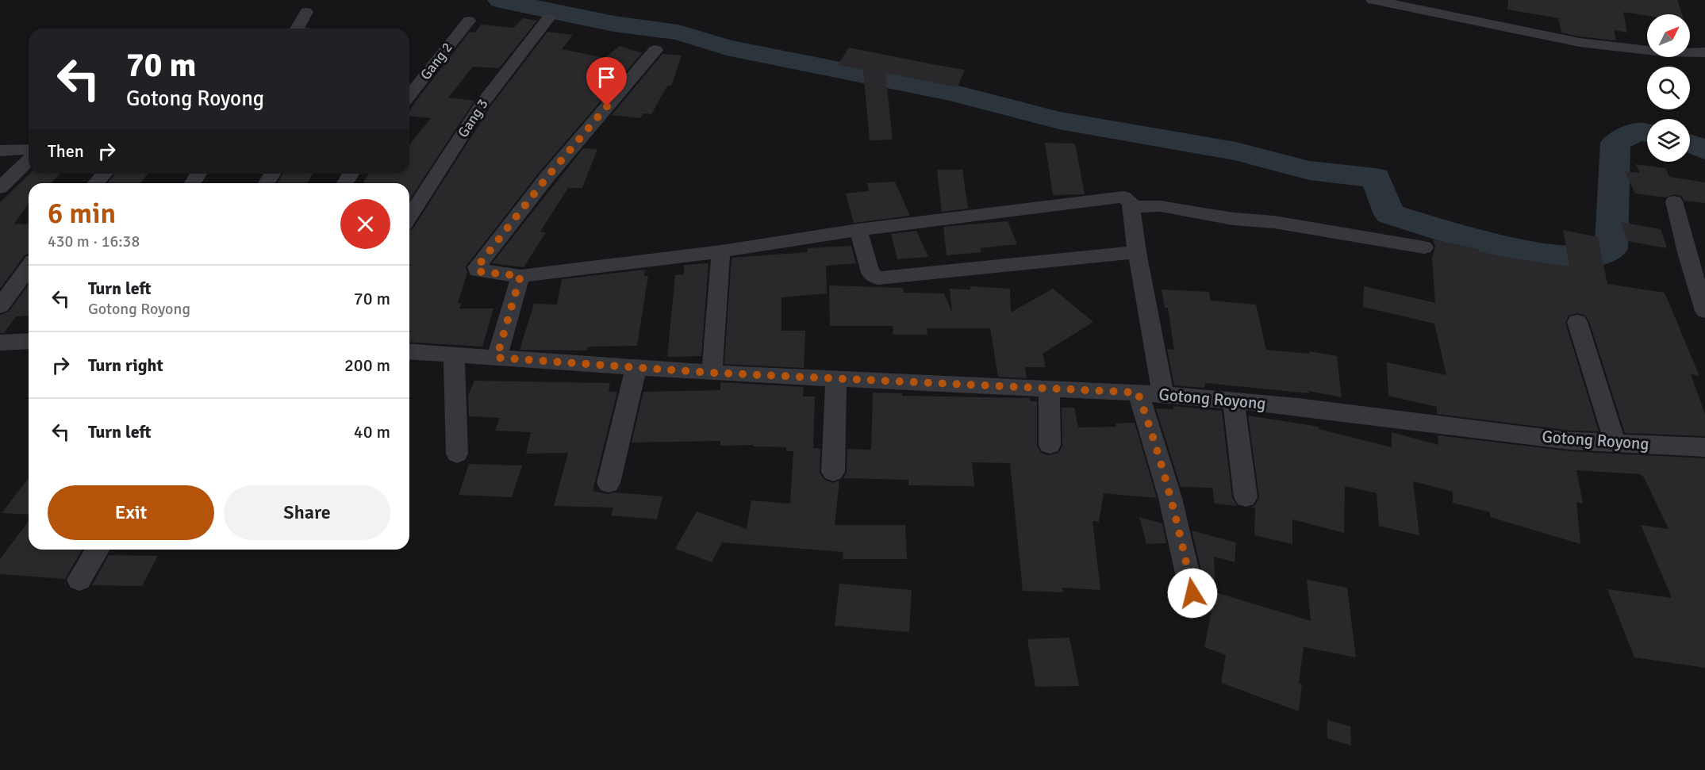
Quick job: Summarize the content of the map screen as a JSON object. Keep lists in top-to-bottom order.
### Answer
{
  "streets": {
    "street": ["Gang 2", "Gang 3", "Gotong Royong"]
  },
  "north": "top right",
  "page": {
    "turn": ["70 m", "Gotong Royong"],
    "then": "Then",
    "heading": ["6 min", "430 m · 16:38"],
    "list": [
      {
        "name": "Turn left",
        "note": "Gotong Royong",
        "value": "70 m"
      },
      {
        "name": "Turn right",
        "value": "200 m"
      },
      {
        "name": "Turn left",
        "value": "40 m"
      }
    ],
    "buttons": ["Exit", "Share"]
  }
}
